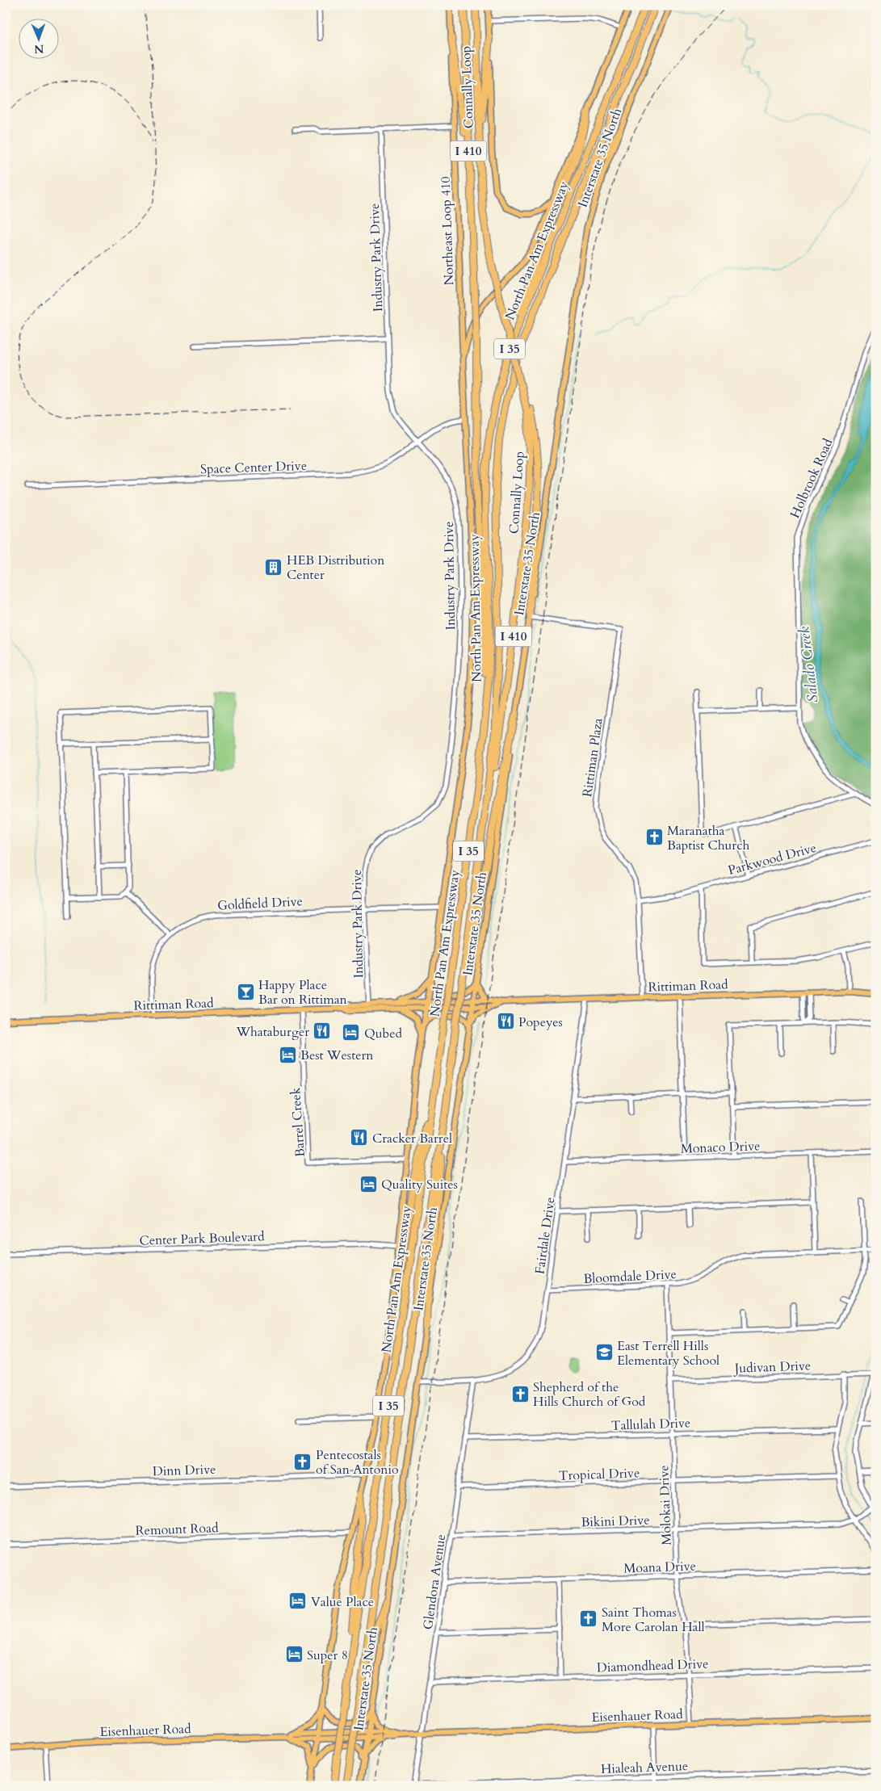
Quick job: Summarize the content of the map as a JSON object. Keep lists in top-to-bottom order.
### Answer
{
  "streets": {
    "highway": [
      "Connally Loop",
      "I 410",
      "North Pan Am Expressway",
      "I 35"
    ],
    "main road": [
      "Interstate 35 North",
      "Northeast Loop 410",
      "Rittiman Road",
      "Eisenhauer Road"
    ],
    "street": [
      "Industry Park Drive",
      "Space Center Drive",
      "Holbrook Road",
      "Rittiman Plaza",
      "Parkwood Drive",
      "Goldfield Drive",
      "Barrel Creek",
      "Monaco Drive",
      "Fairdale Drive",
      "Center Park Boulevard",
      "Bloomdale Drive",
      "Judivan Drive",
      "Tallulah Drive",
      "Dinn Drive",
      "Tropical Drive",
      "Molokai Drive",
      "Bikini Drive",
      "Remount Road",
      "Moana Drive",
      "Glendora Avenue",
      "Diamondhead Drive",
      "Hialeah Avenue"
    ]
  },
  "crossings": [
    ["Connally Loop", "North Pan Am Expressway"],
    ["Interstate 35 North", "Northeast Loop 410"],
    ["Interstate 35 North", "Space Center Drive"],
    ["Interstate 35 North", "Rittiman Plaza"],
    ["Interstate 35 North", "Goldfield Drive"],
    ["Interstate 35 North", "Rittiman Road"],
    ["Interstate 35 North", "Barrel Creek"],
    ["Interstate 35 North", "Fairdale Drive"],
    ["Interstate 35 North", "Center Park Boulevard"],
    ["Interstate 35 North", "Dinn Drive"],
    ["Interstate 35 North", "Remount Road"],
    ["Interstate 35 North", "Eisenhauer Road"],
    ["Industry Park Drive", "Space Center Drive"],
    ["Industry Park Drive", "Goldfield Drive"],
    ["Industry Park Drive", "Rittiman Road"],
    ["Rittiman Plaza", "Parkwood Drive"],
    ["Rittiman Plaza", "Rittiman Road"],
    ["Goldfield Drive", "Rittiman Road"],
    ["Rittiman Road", "Barrel Creek"],
    ["Rittiman Road", "Fairdale Drive"],
    ["Monaco Drive", "Fairdale Drive"],
    ["Fairdale Drive", "Bloomdale Drive"],
    ["Fairdale Drive", "Glendora Avenue"],
    ["Bloomdale Drive", "Molokai Drive"],
    ["Judivan Drive", "Molokai Drive"],
    ["Tallulah Drive", "Molokai Drive"],
    ["Tallulah Drive", "Glendora Avenue"],
    ["Tropical Drive", "Molokai Drive"],
    ["Tropical Drive", "Glendora Avenue"],
    ["Molokai Drive", "Bikini Drive"],
    ["Molokai Drive", "Moana Drive"],
    ["Molokai Drive", "Diamondhead Drive"],
    ["Molokai Drive", "Eisenhauer Road"],
    ["Bikini Drive", "Glendora Avenue"],
    ["Moana Drive", "Glendora Avenue"],
    ["Glendora Avenue", "Diamondhead Drive"],
    ["Glendora Avenue", "Eisenhauer Road"],
    ["Glendora Avenue", "Hialeah Avenue"]
  ],
  "water": ["Salado Creek"],
  "places": {
    "building": ["HEB Distribution Center"],
    "church": [
      "Maranatha Baptist Church",
      "Shepherd of the Hills Church of God",
      "Pentecostals of San Antonio",
      "Saint Thomas More Carolan Hall"
    ],
    "bar": ["Happy Place Bar on Rittiman"],
    "restaurant": ["Popeyes", "Whataburger", "Cracker Barrel"],
    "hotel": [
      "Qubed",
      "Best Western",
      "Quality Suites",
      "Value Place",
      "Super 8"
    ],
    "school or university": ["East Terrell Hills Elementary School"]
  },
  "north": "bottom"
}
